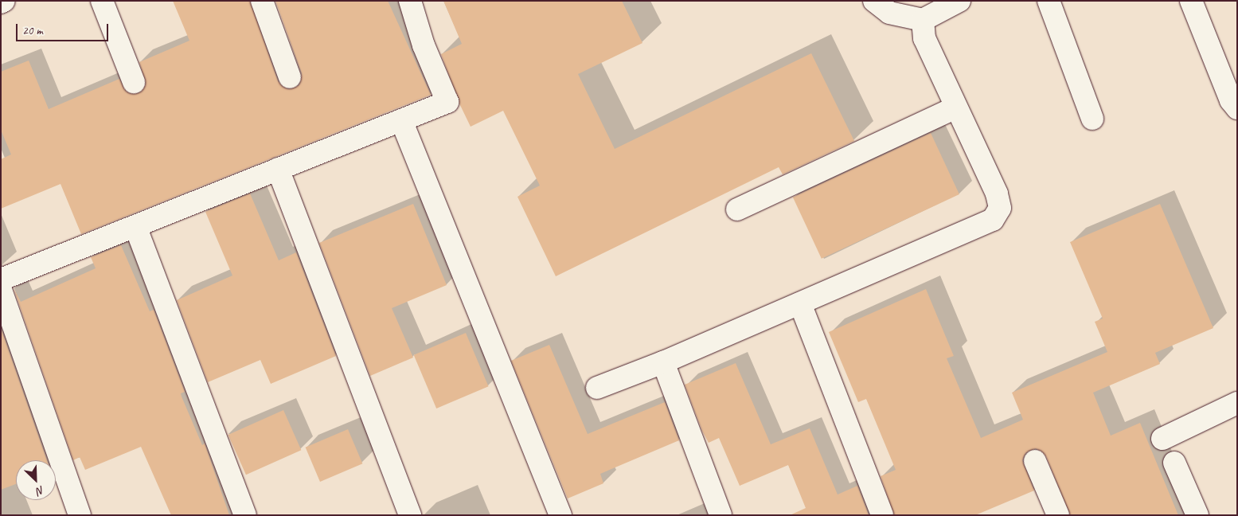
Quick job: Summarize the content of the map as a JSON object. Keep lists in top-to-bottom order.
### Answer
{
  "scale_bar": "20 m",
  "north": "bottom right"
}
